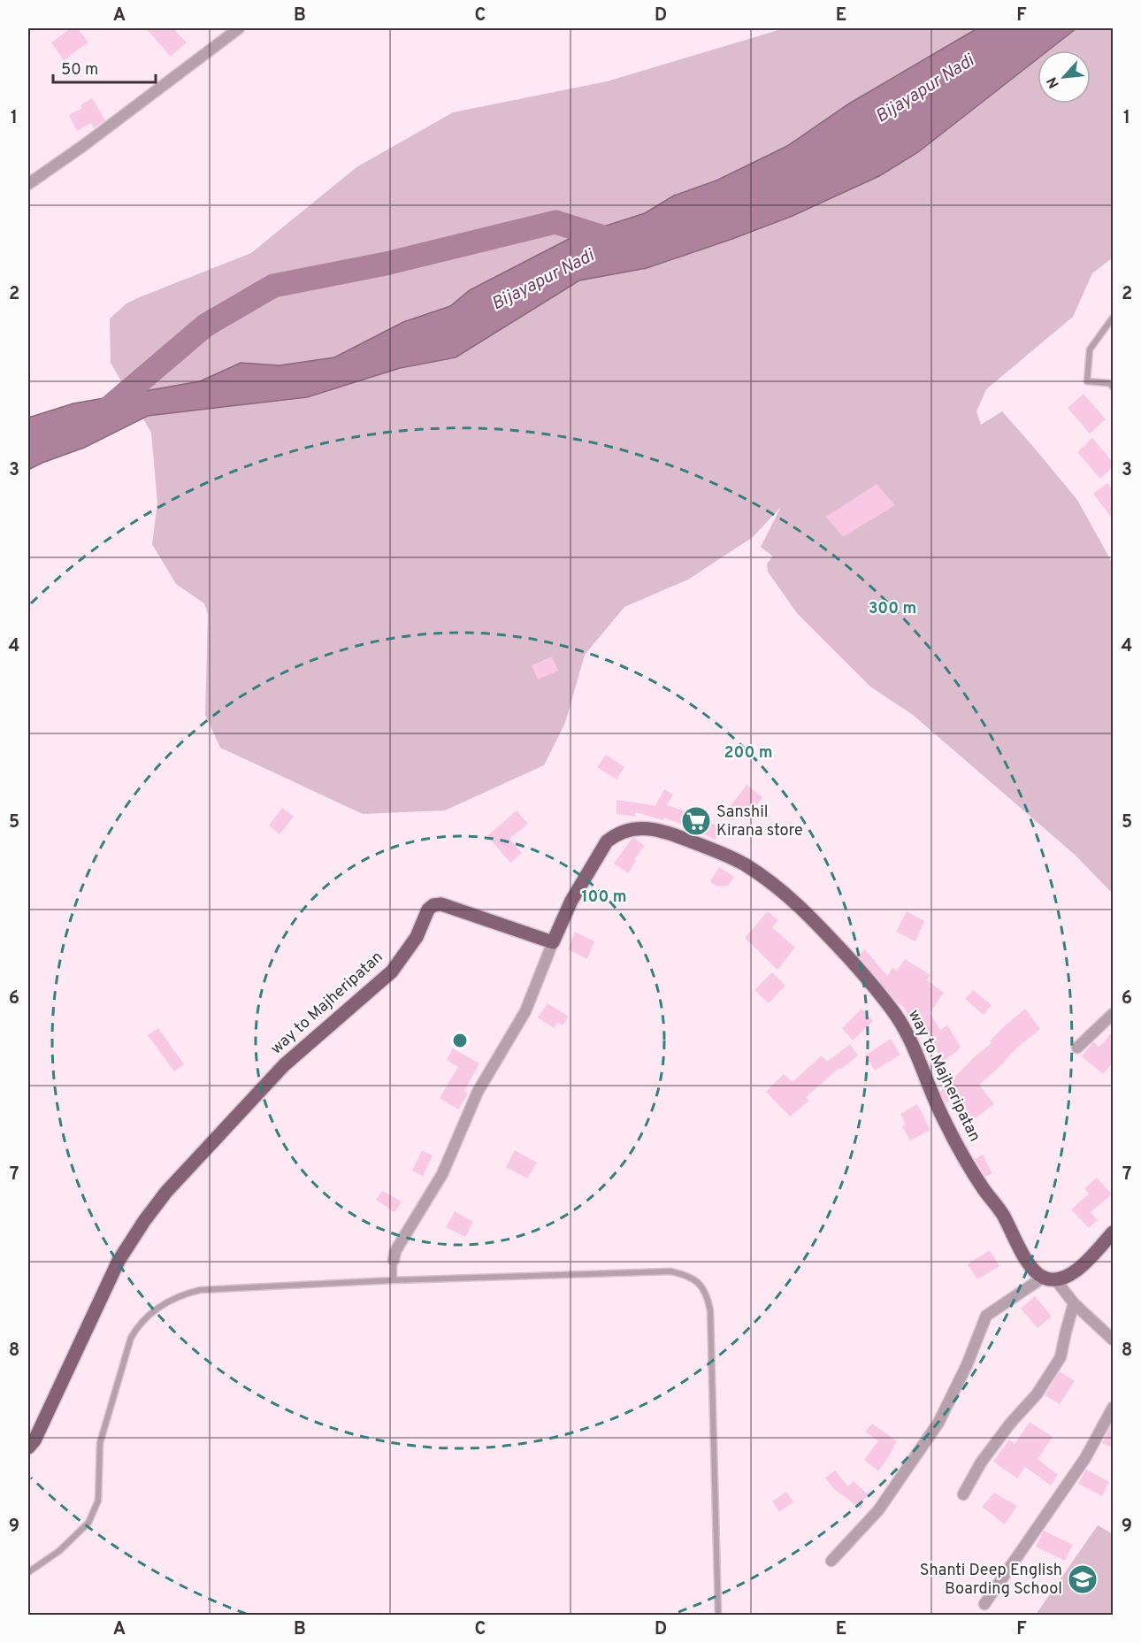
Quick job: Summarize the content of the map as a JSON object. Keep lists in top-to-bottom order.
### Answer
{
  "streets": {
    "main road": ["way to Majheripatan"]
  },
  "water": ["Bijayapur Nadi"],
  "places": {
    "supermarket": ["Sanshil Kirana store"],
    "school or university": ["Shanti Deep English Boarding School"]
  },
  "scale_bar": "50 m",
  "north": "bottom left",
  "grid": {
    "columns": [
      "A",
      "B",
      "C",
      "D",
      "E",
      "F"
    ],
    "rows": [
      "1",
      "2",
      "3",
      "4",
      "5",
      "6",
      "7",
      "8",
      "9"
    ]
  },
  "rings": ["300 m", "200 m", "100 m"]
}
